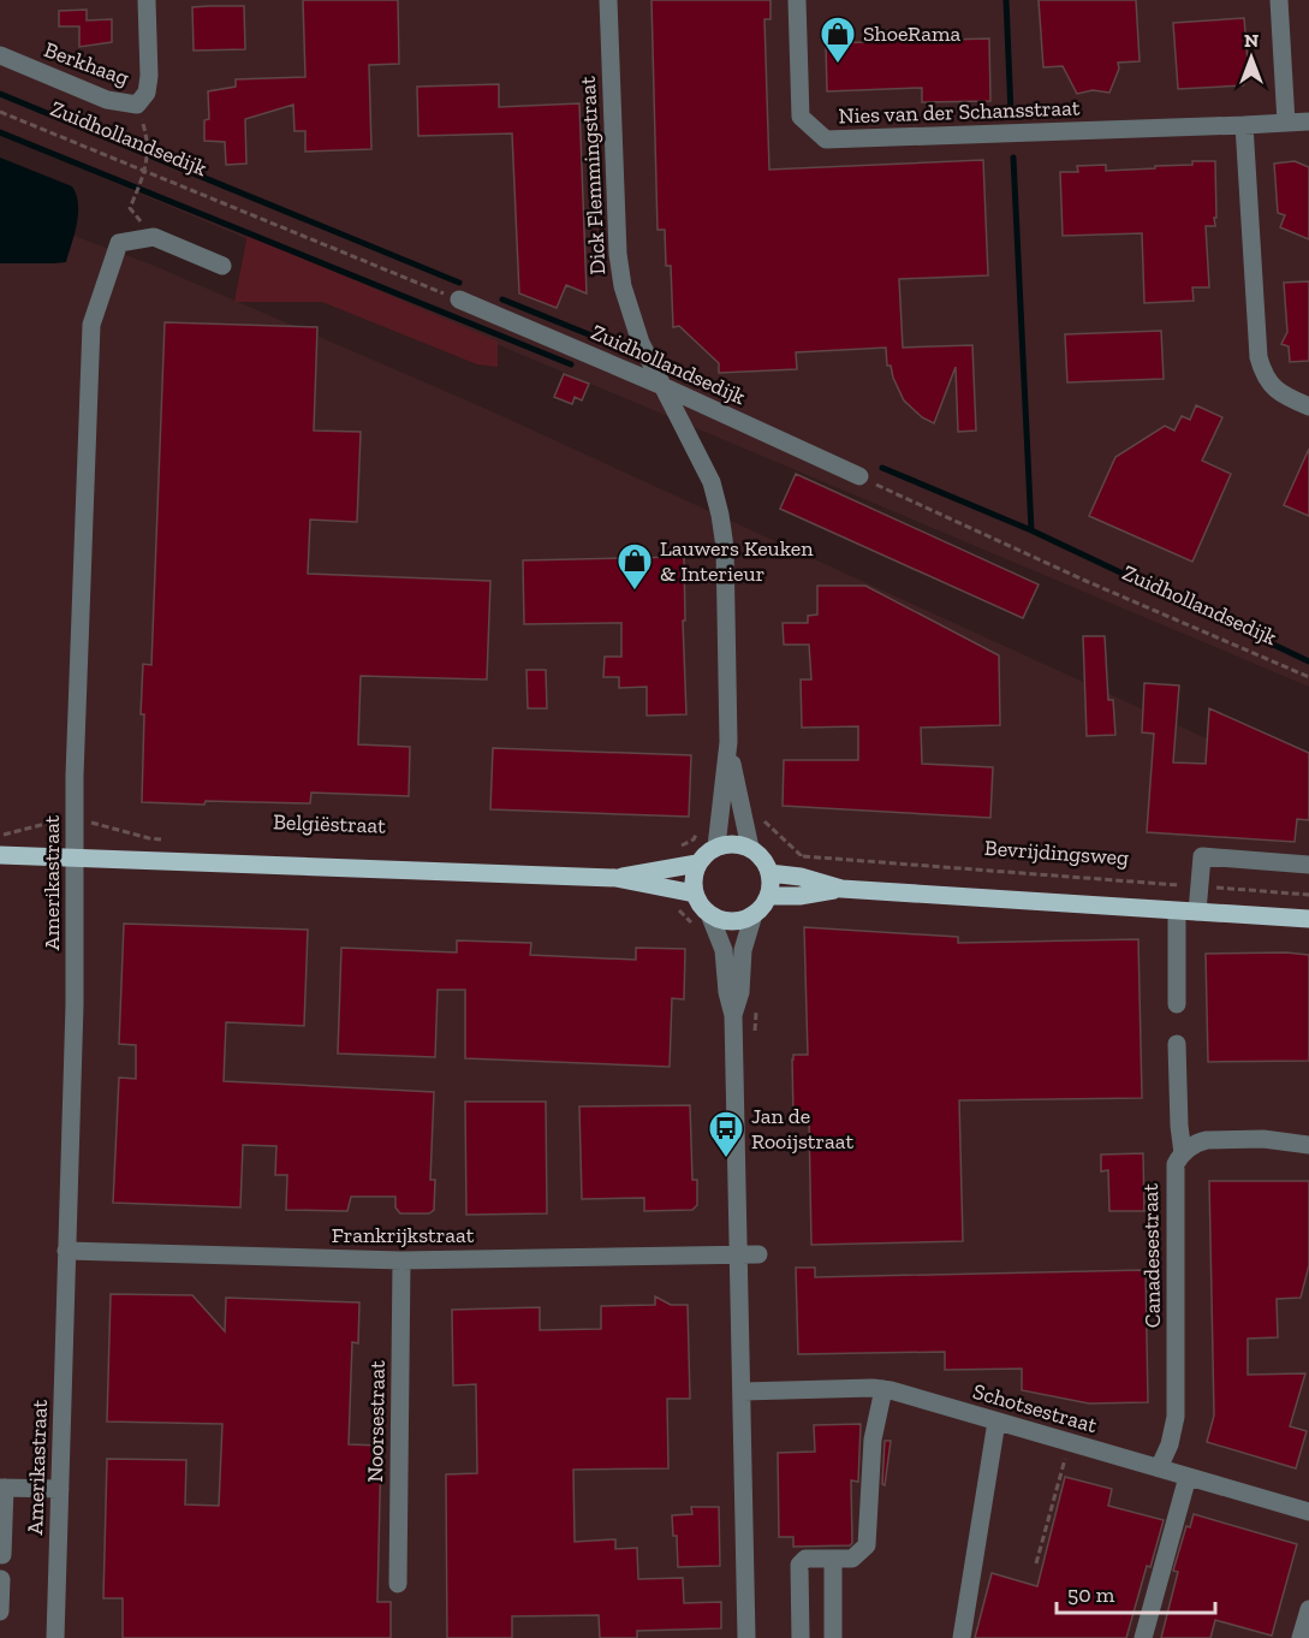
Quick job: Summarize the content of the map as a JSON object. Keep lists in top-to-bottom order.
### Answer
{
  "streets": {
    "main road": ["Belgiëstraat"],
    "street": [
      "Berkhaag",
      "Nies van der Schansstraat",
      "Zuidhollandsedijk",
      "Dick Flemmingstraat",
      "Amerikastraat",
      "Frankrijkstraat",
      "Canadesestraat",
      "Schotsestraat",
      "Noorsestraat"
    ],
    "path": ["Bevrijdingsweg"]
  },
  "crossings": [
    ["Zuidhollandsedijk", "Dick Flemmingstraat"],
    ["Belgiëstraat", "Amerikastraat"],
    ["Amerikastraat", "Frankrijkstraat"],
    ["Frankrijkstraat", "Noorsestraat"],
    ["Canadesestraat", "Schotsestraat"]
  ],
  "places": {
    "shop": ["ShoeRama", "Lauwers Keuken & Interieur"],
    "bus stop": ["Jan de Rooijstraat"]
  },
  "scale_bar": "50 m",
  "north": "top"
}
